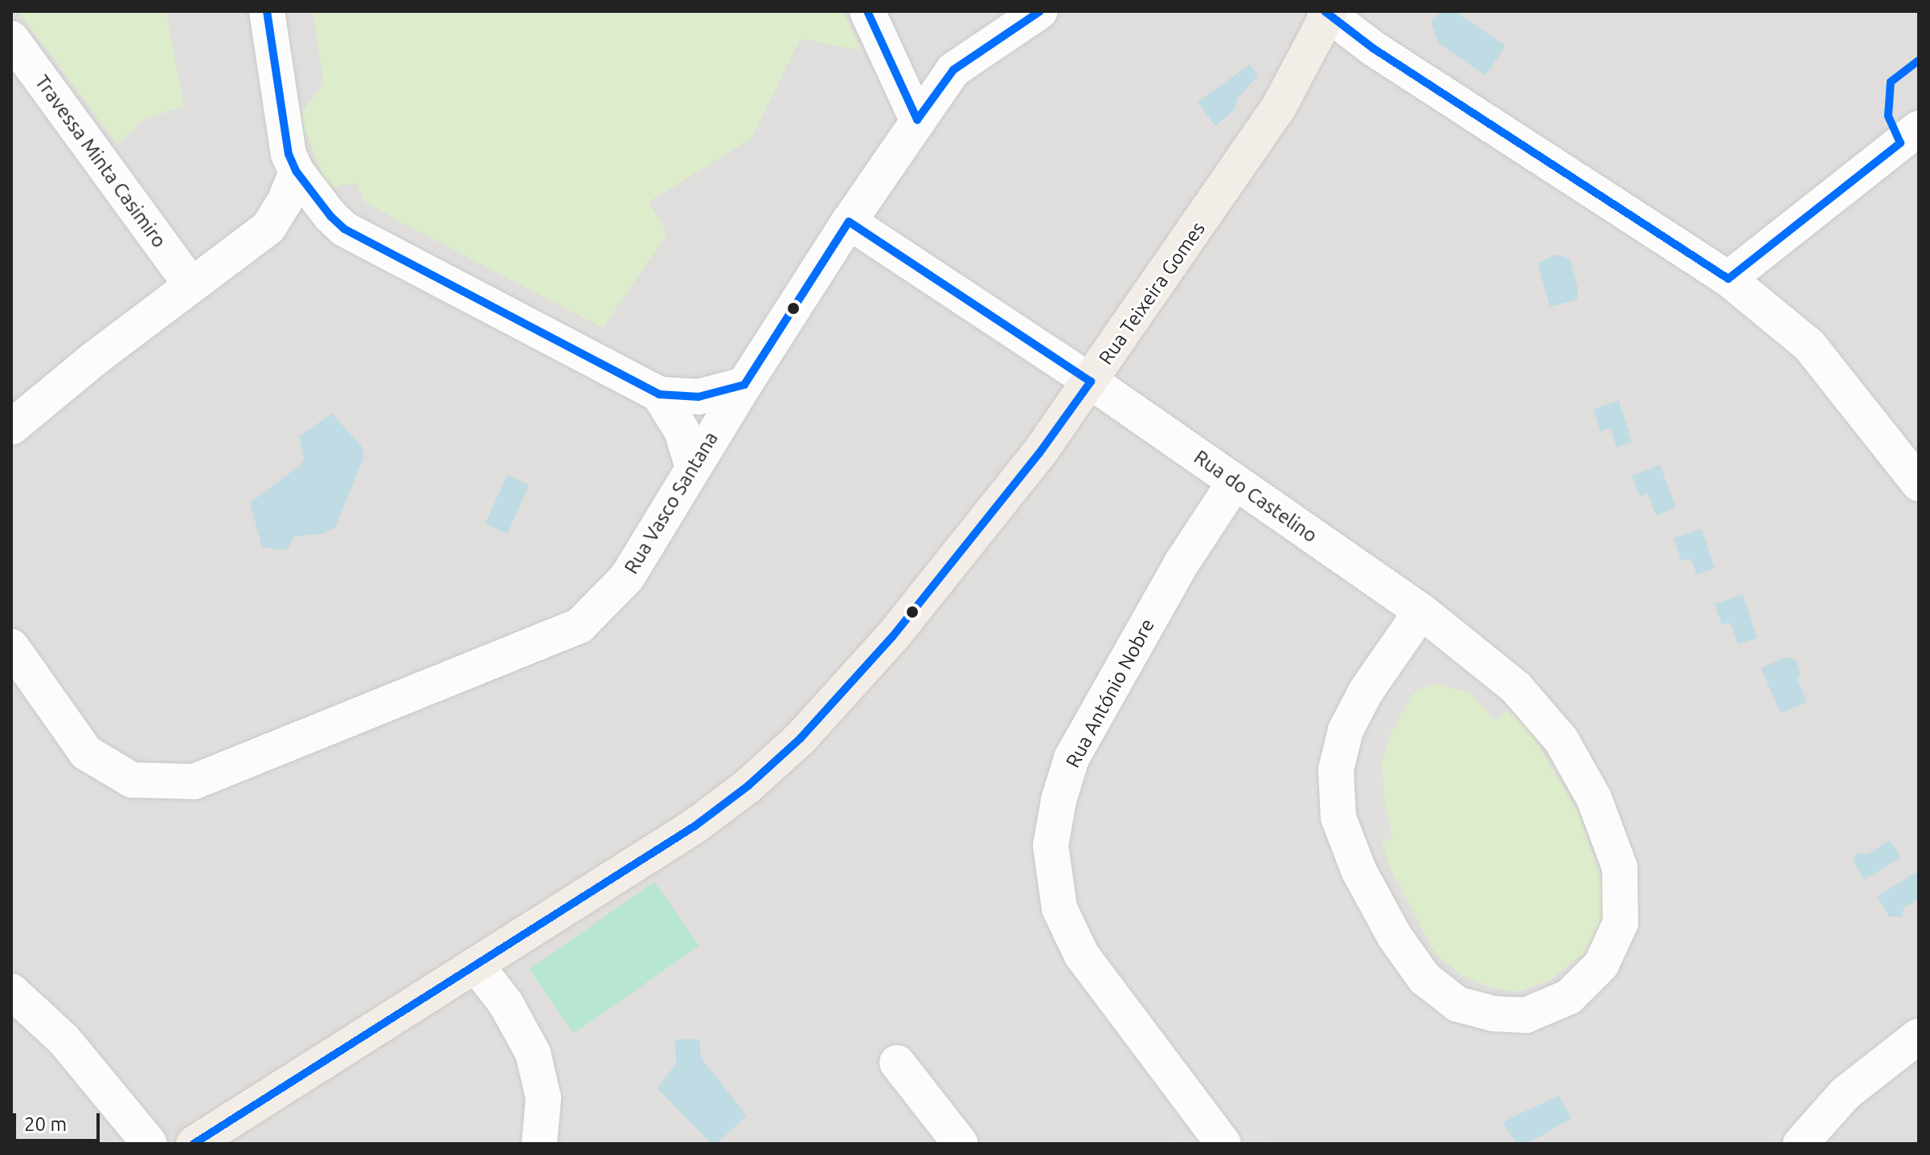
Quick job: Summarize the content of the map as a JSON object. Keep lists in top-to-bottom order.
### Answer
{
  "streets": {
    "main road": ["Rua Teixeira Gomes"],
    "street": [
      "Travessa Minta Casimiro",
      "Rua do Castelino",
      "Rua Vasco Santana",
      "Rua António Nobre"
    ]
  },
  "crossings": [
    ["Rua Teixeira Gomes", "Rua do Castelino"],
    ["Rua do Castelino", "Rua Vasco Santana"],
    ["Rua do Castelino", "Rua António Nobre"]
  ],
  "scale_bar": "20 m"
}
